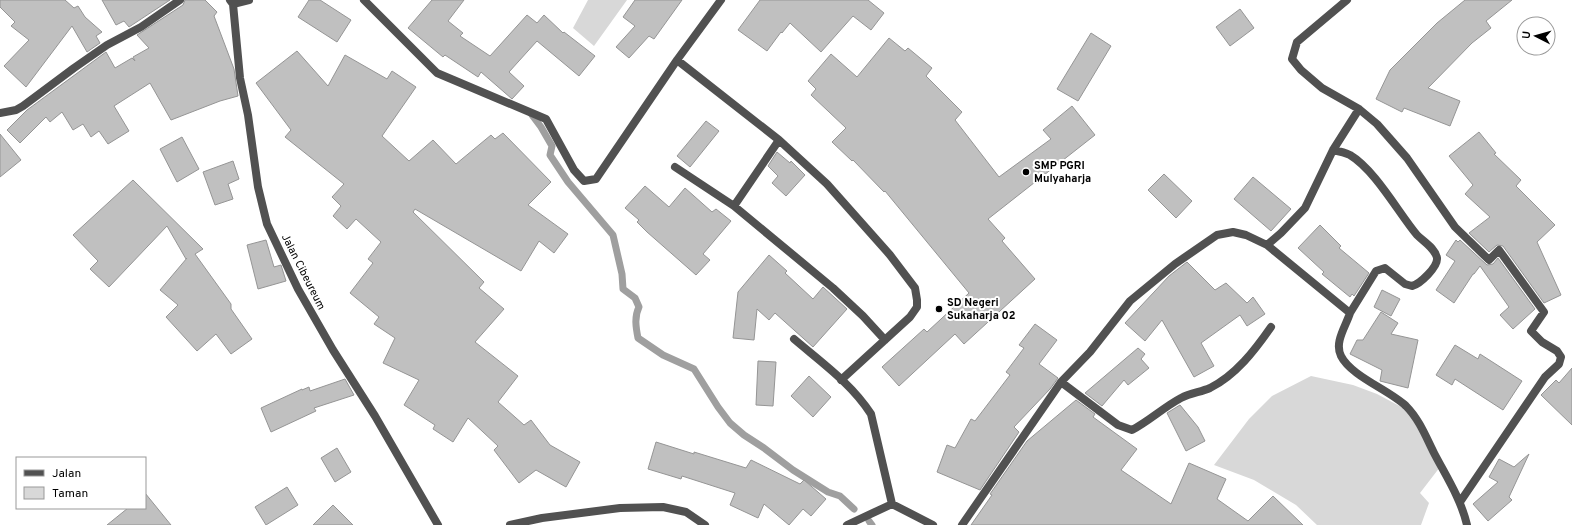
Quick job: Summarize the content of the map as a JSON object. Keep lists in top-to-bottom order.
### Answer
{
  "streets": {
    "street": ["Jalan Cibeureum"]
  },
  "places": ["SMP PGRI Mulyaharja", "SD Negeri Sukaharja 02"],
  "legend": ["Jalan", "Taman"],
  "north": "left"
}
